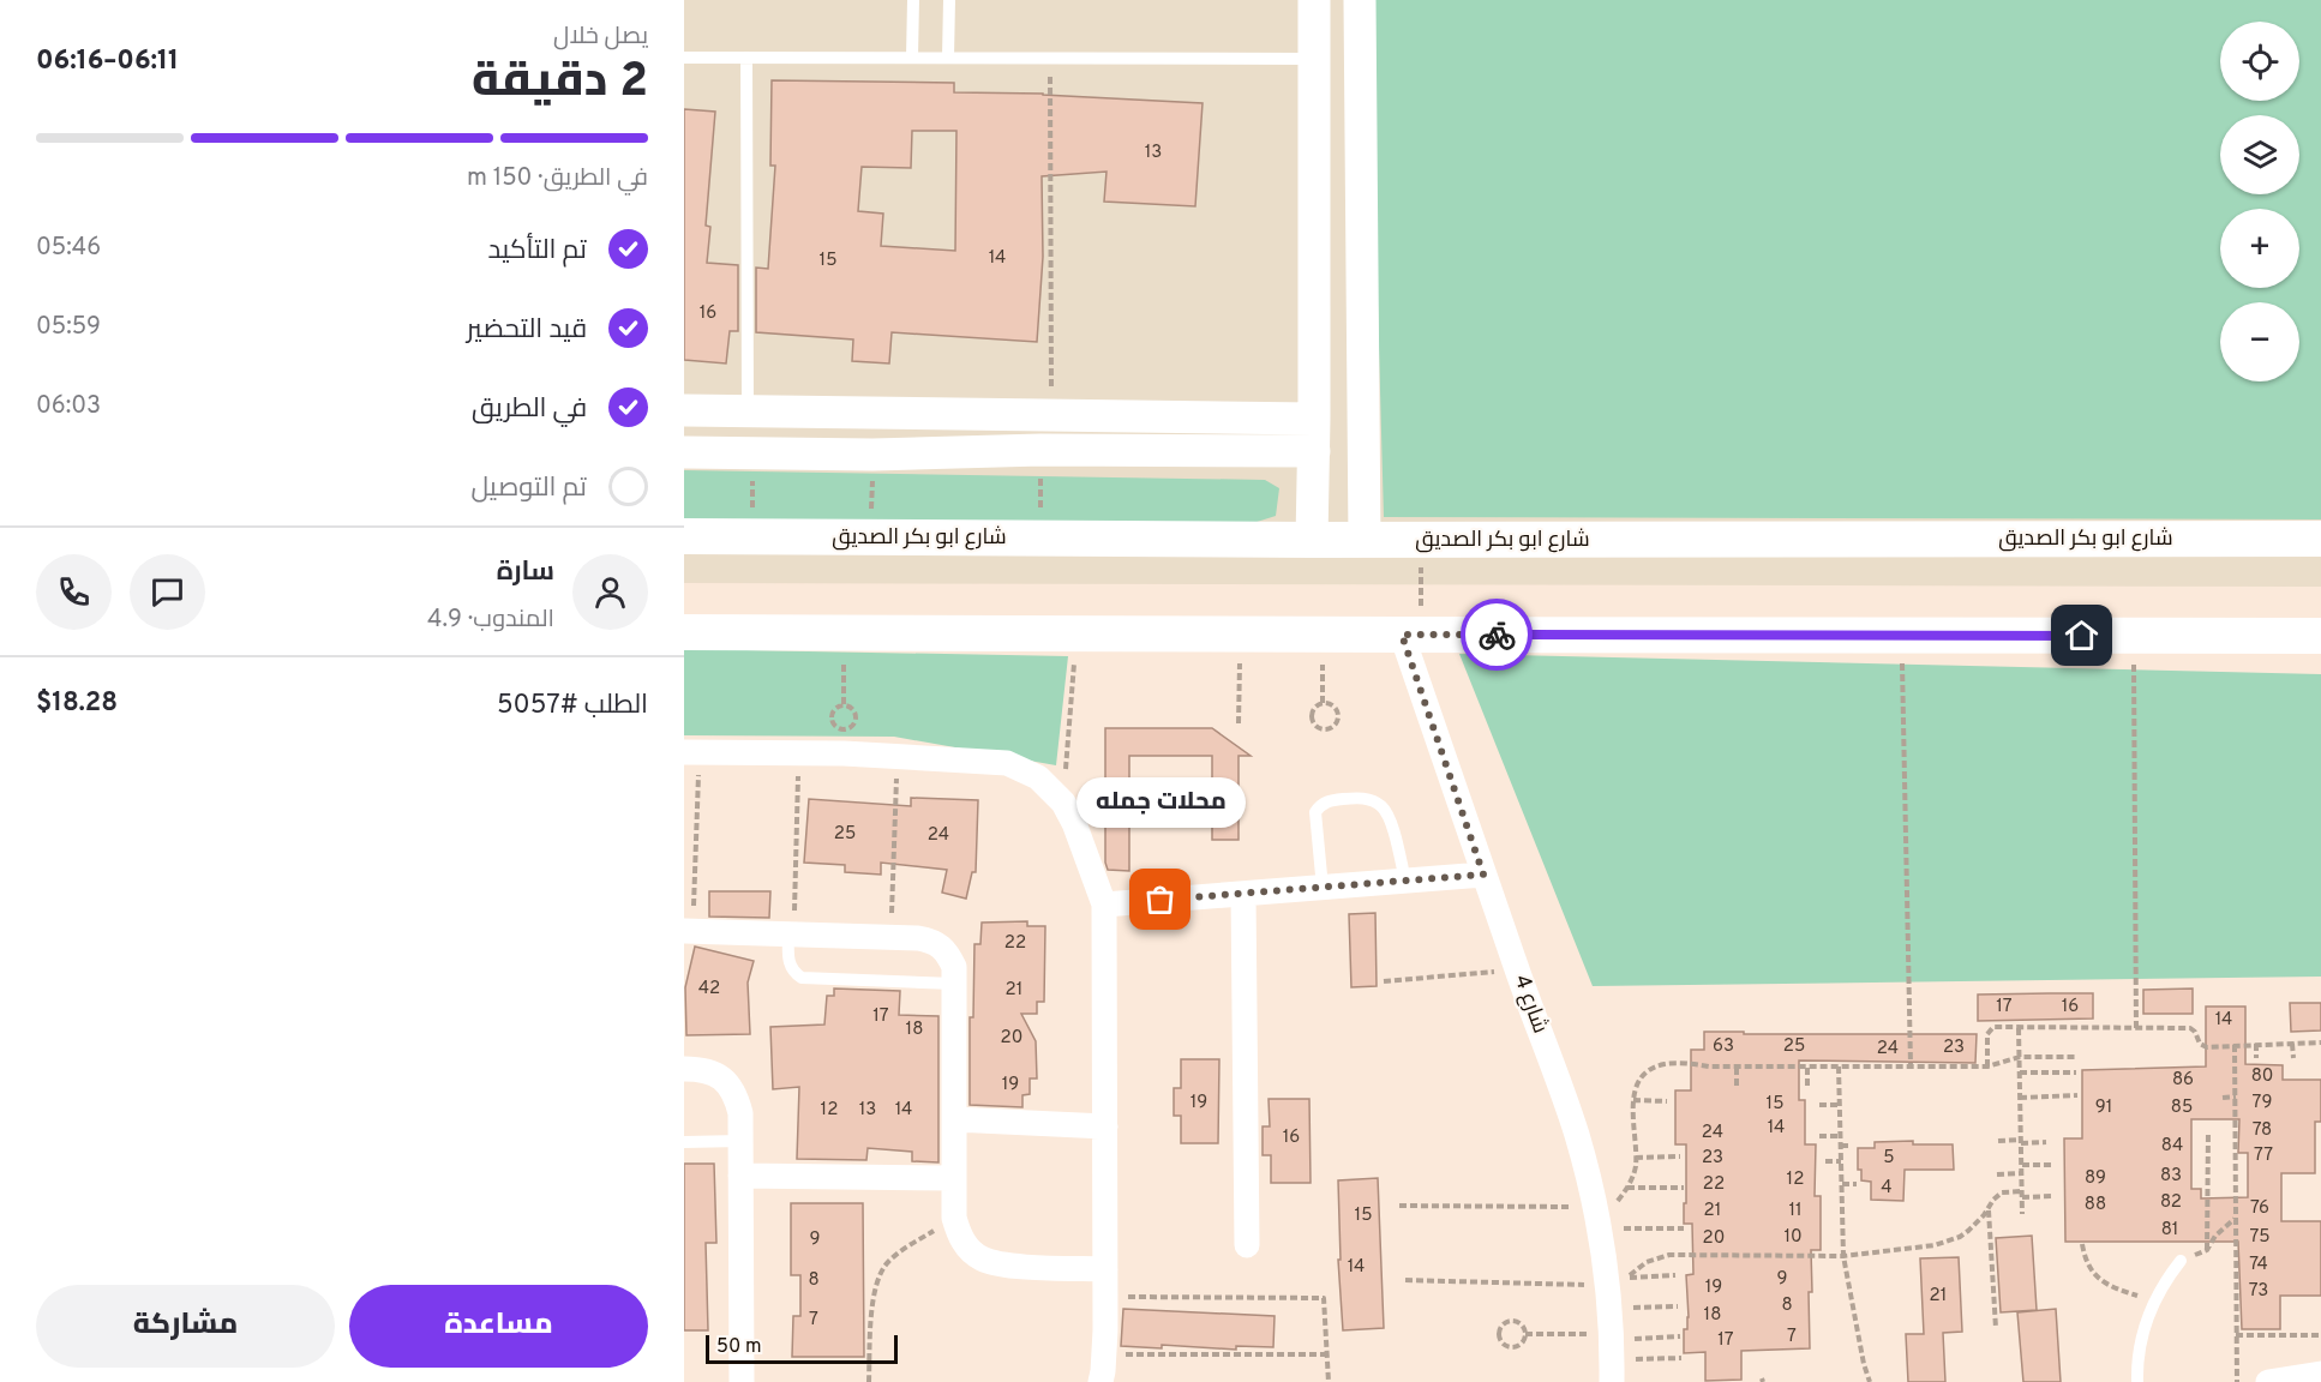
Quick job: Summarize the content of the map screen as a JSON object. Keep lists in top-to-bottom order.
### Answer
{
  "streets": {
    "main road": ["شارع ابو بكر الصديق"],
    "street": ["شارع 4"]
  },
  "places": ["محلات جمله"],
  "house_numbers": [
    "13",
    "14",
    "15",
    "16",
    "25",
    "24",
    "22",
    "42",
    "21",
    "17",
    "16",
    "17",
    "14",
    "18",
    "20",
    "63",
    "25",
    "23",
    "24",
    "80",
    "86",
    "19",
    "19",
    "79",
    "15",
    "91",
    "85",
    "12",
    "13",
    "14",
    "14",
    "78",
    "24",
    "16",
    "84",
    "77",
    "23",
    "5",
    "83",
    "89",
    "12",
    "22",
    "4",
    "82",
    "88",
    "76",
    "21",
    "11",
    "15",
    "81",
    "10",
    "75",
    "20",
    "9",
    "74",
    "14",
    "9",
    "8",
    "19",
    "73",
    "21",
    "8",
    "18",
    "7",
    "7",
    "17"
  ],
  "scale_bar": "50 m",
  "page": {
    "heading": ["2 دقيقة", "يصل خلال", "06:11–06:16"],
    "panel": [
      "سارة",
      "المندوب · 4.9",
      "الطلب #5057",
      "$18.28"
    ],
    "map_buttons": ["+", "−"],
    "bar": "في الطريق · 150 m",
    "list": [
      ["تم التأكيد", "05:46"],
      ["قيد التحضير", "05:59"],
      ["في الطريق", "06:03"],
      "تم التوصيل"
    ],
    "bubble": "محلات جمله",
    "buttons": ["مساعدة", "مشاركة"],
    "scale": "50 m"
  }
}
